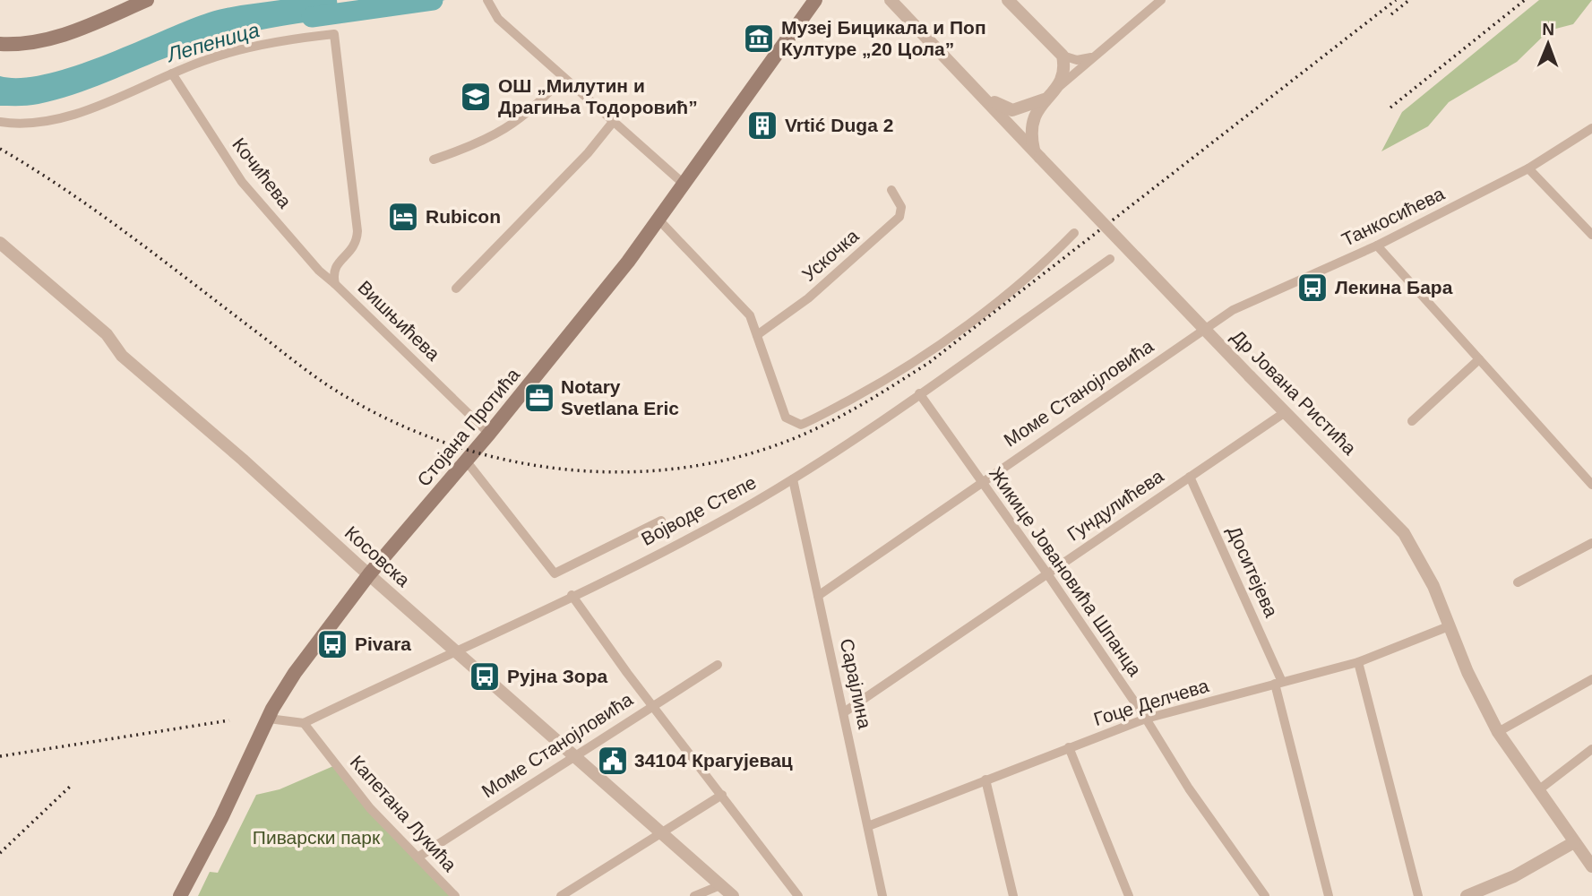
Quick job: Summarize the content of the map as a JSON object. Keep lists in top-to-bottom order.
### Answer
{
  "streets": {
    "main road": ["Стојана Протића"],
    "street": [
      "Кочићева",
      "Танкосићева",
      "Ускочка",
      "Вишњићева",
      "Др Јована Ристића",
      "Моме Станојловића",
      "Гундулићева",
      "Војводе Степе",
      "Косовска",
      "Жикице Јовановића Шпанца",
      "Доситејева",
      "Сарајлина",
      "Гоце Делчева",
      "Капетана Лукића"
    ]
  },
  "crossings": [
    ["Кочићева", "Вишњићева"],
    ["Танкосићева", "Моме Станојловића"],
    ["Вишњићева", "Стојана Протића"],
    ["Др Јована Ристића", "Гундулићева"],
    ["Др Јована Ристића", "Гоце Делчева"],
    ["Моме Станојловића", "Косовска"],
    ["Моме Станојловића", "Жикице Јовановића Шпанца"],
    ["Моме Станојловића", "Сарајлина"],
    ["Моме Станојловића", "Капетана Лукића"],
    ["Стојана Протића", "Косовска"],
    ["Гундулићева", "Жикице Јовановића Шпанца"],
    ["Гундулићева", "Доситејева"],
    ["Гундулићева", "Сарајлина"],
    ["Војводе Степе", "Косовска"],
    ["Војводе Степе", "Жикице Јовановића Шпанца"],
    ["Војводе Степе", "Сарајлина"],
    ["Војводе Степе", "Капетана Лукића"],
    ["Жикице Јовановића Шпанца", "Гоце Делчева"],
    ["Доситејева", "Гоце Делчева"],
    ["Сарајлина", "Гоце Делчева"]
  ],
  "water": ["Лепеница"],
  "parks": ["Пиварски парк"],
  "places": {
    "museum": ["Музеј Бицикала и Поп Културе „20 Цола”"],
    "school or university": ["ОШ „Милутин и Драгиња Тодоровић”"],
    "building": ["Vrtić Duga 2"],
    "hotel": ["Rubicon"],
    "bus stop": ["Лекина Бара", "Pivara", "Рујна Зора"],
    "office": ["Notary Svetlana Eric"],
    "public building": ["34104 Крагујевац"]
  },
  "north": "top"
}
